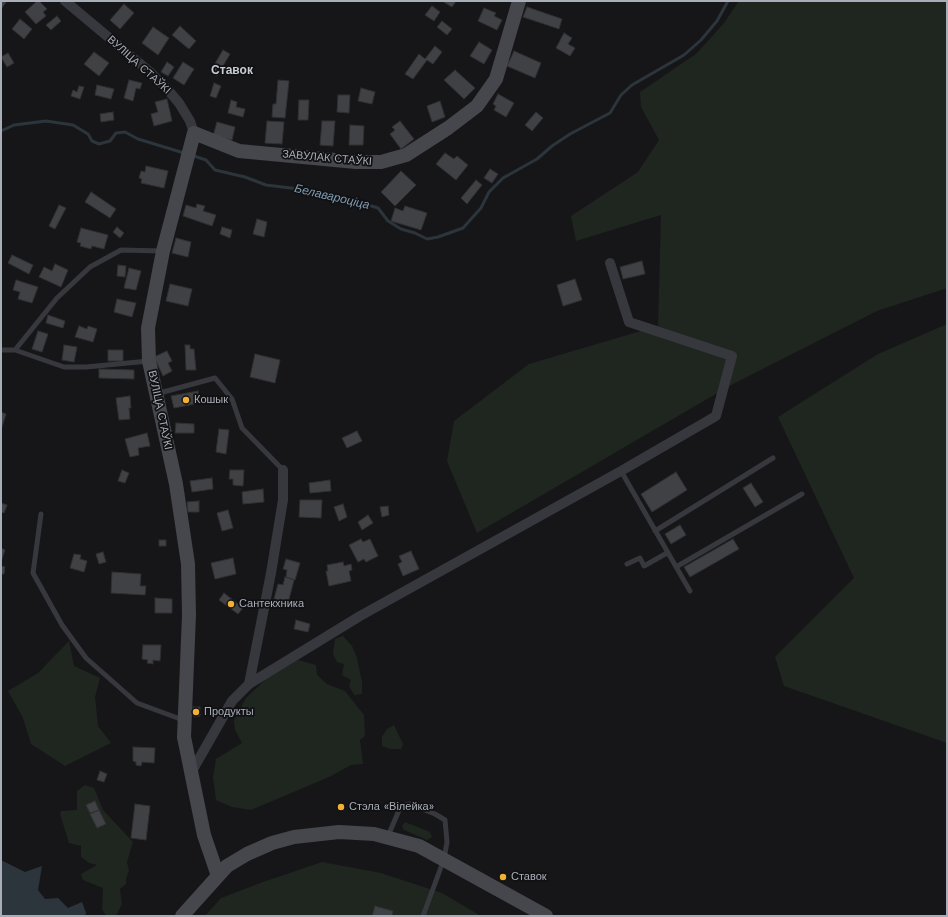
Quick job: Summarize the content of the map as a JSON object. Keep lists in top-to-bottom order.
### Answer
{
  "streets": {
    "street": ["ВУЛІЦА СТАЎКІ", "ЗАВУЛАК СТАЎКІ"]
  },
  "crossings": [
    ["ВУЛІЦА СТАЎКІ", "ЗАВУЛАК СТАЎКІ"]
  ],
  "districts": ["Ставок"],
  "water": ["Белавароціца"],
  "places": [
    "Кошык",
    "Сантекхника",
    "Продукты",
    "Стэла «Вілейка»",
    "Ставок"
  ]
}
